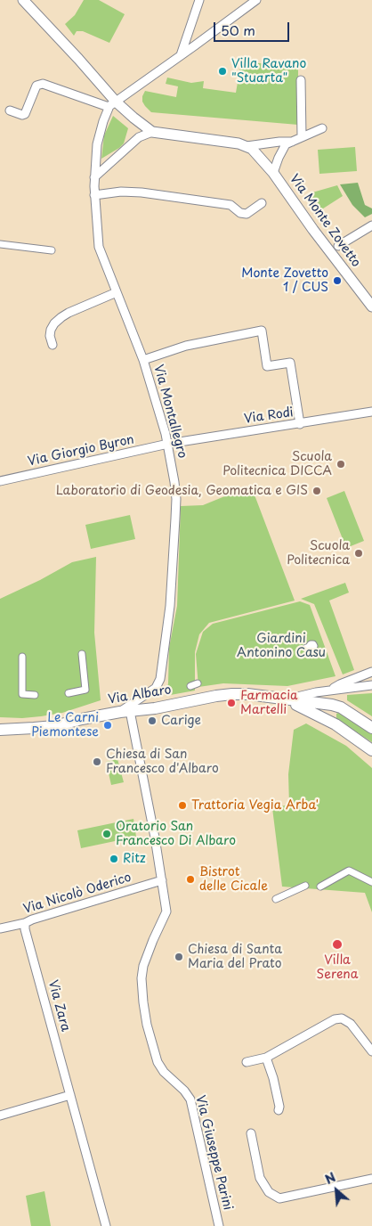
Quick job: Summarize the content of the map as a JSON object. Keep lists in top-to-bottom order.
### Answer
{
  "streets": {
    "main road": ["Via Albaro"],
    "street": [
      "Via Monte Zovetto",
      "Via Montallegro",
      "Via Rodi",
      "Via Giorgio Byron",
      "Via Nicolò Oderico",
      "Via Zara",
      "Via Giuseppe Parini"
    ]
  },
  "crossings": [
    ["Via Monte Zovetto", "Via Montallegro"],
    ["Via Montallegro", "Via Rodi"],
    ["Via Montallegro", "Via Giorgio Byron"],
    ["Via Montallegro", "Via Albaro"],
    ["Via Montallegro", "Via Giuseppe Parini"],
    ["Via Rodi", "Via Giorgio Byron"],
    ["Via Albaro", "Via Giuseppe Parini"],
    ["Via Nicolò Oderico", "Via Zara"],
    ["Via Nicolò Oderico", "Via Giuseppe Parini"]
  ],
  "parks": ["Giardini Antonino Casu"],
  "places": [
    "Villa Ravano \"Stuarta\"",
    "Monte Zovetto 1 / CUS",
    "Scuola Politecnica DICCA",
    "Laboratorio di Geodesia, Geomatica e GIS",
    "Scuola Politecnica",
    "Farmacia Martelli",
    "Carige",
    "Le Carni Piemontese",
    "Chiesa di San Francesco d'Albaro",
    "Trattoria Vegia Arba'",
    "Oratorio San Francesco Di Albaro",
    "Ritz",
    "Bistrot delle Cicale",
    "Villa Serena",
    "Chiesa di Santa Maria del Prato"
  ],
  "scale_bar": "50 m",
  "north": "top left"
}
